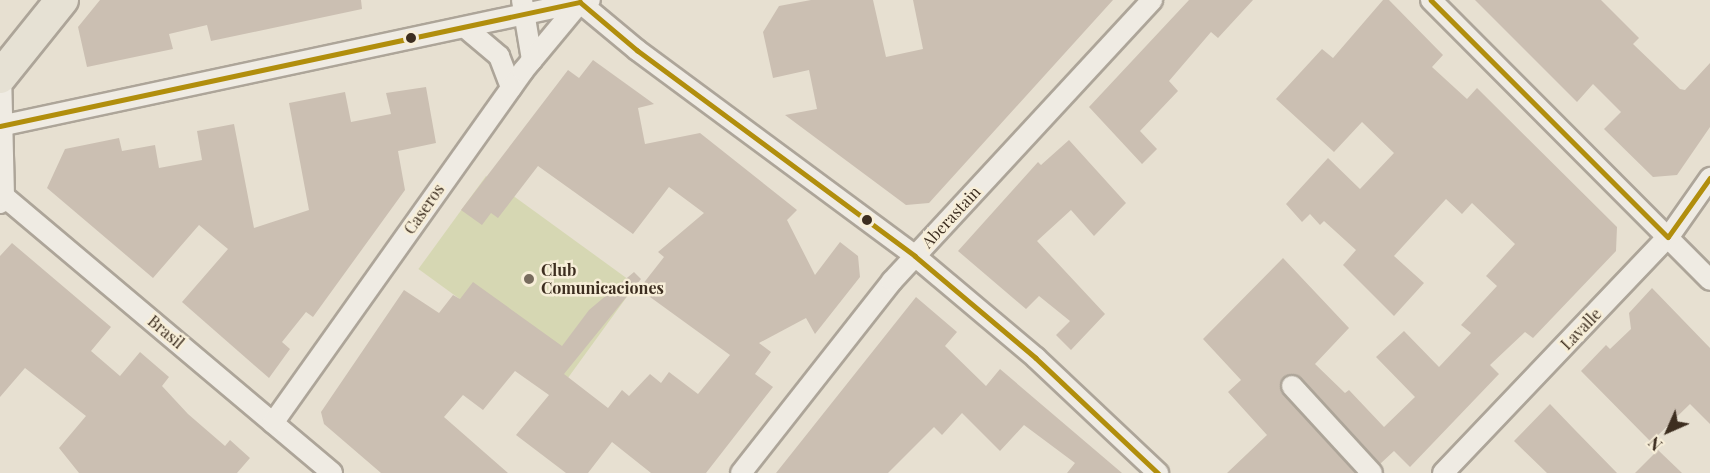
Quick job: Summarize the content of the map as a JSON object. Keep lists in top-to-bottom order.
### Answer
{
  "streets": {
    "street": [
      "Caseros",
      "Aberastain",
      "Lavalle",
      "Brasil"
    ]
  },
  "crossings": [
    ["Caseros", "Brasil"]
  ],
  "places": ["Club Comunicaciones"],
  "north": "bottom left"
}
